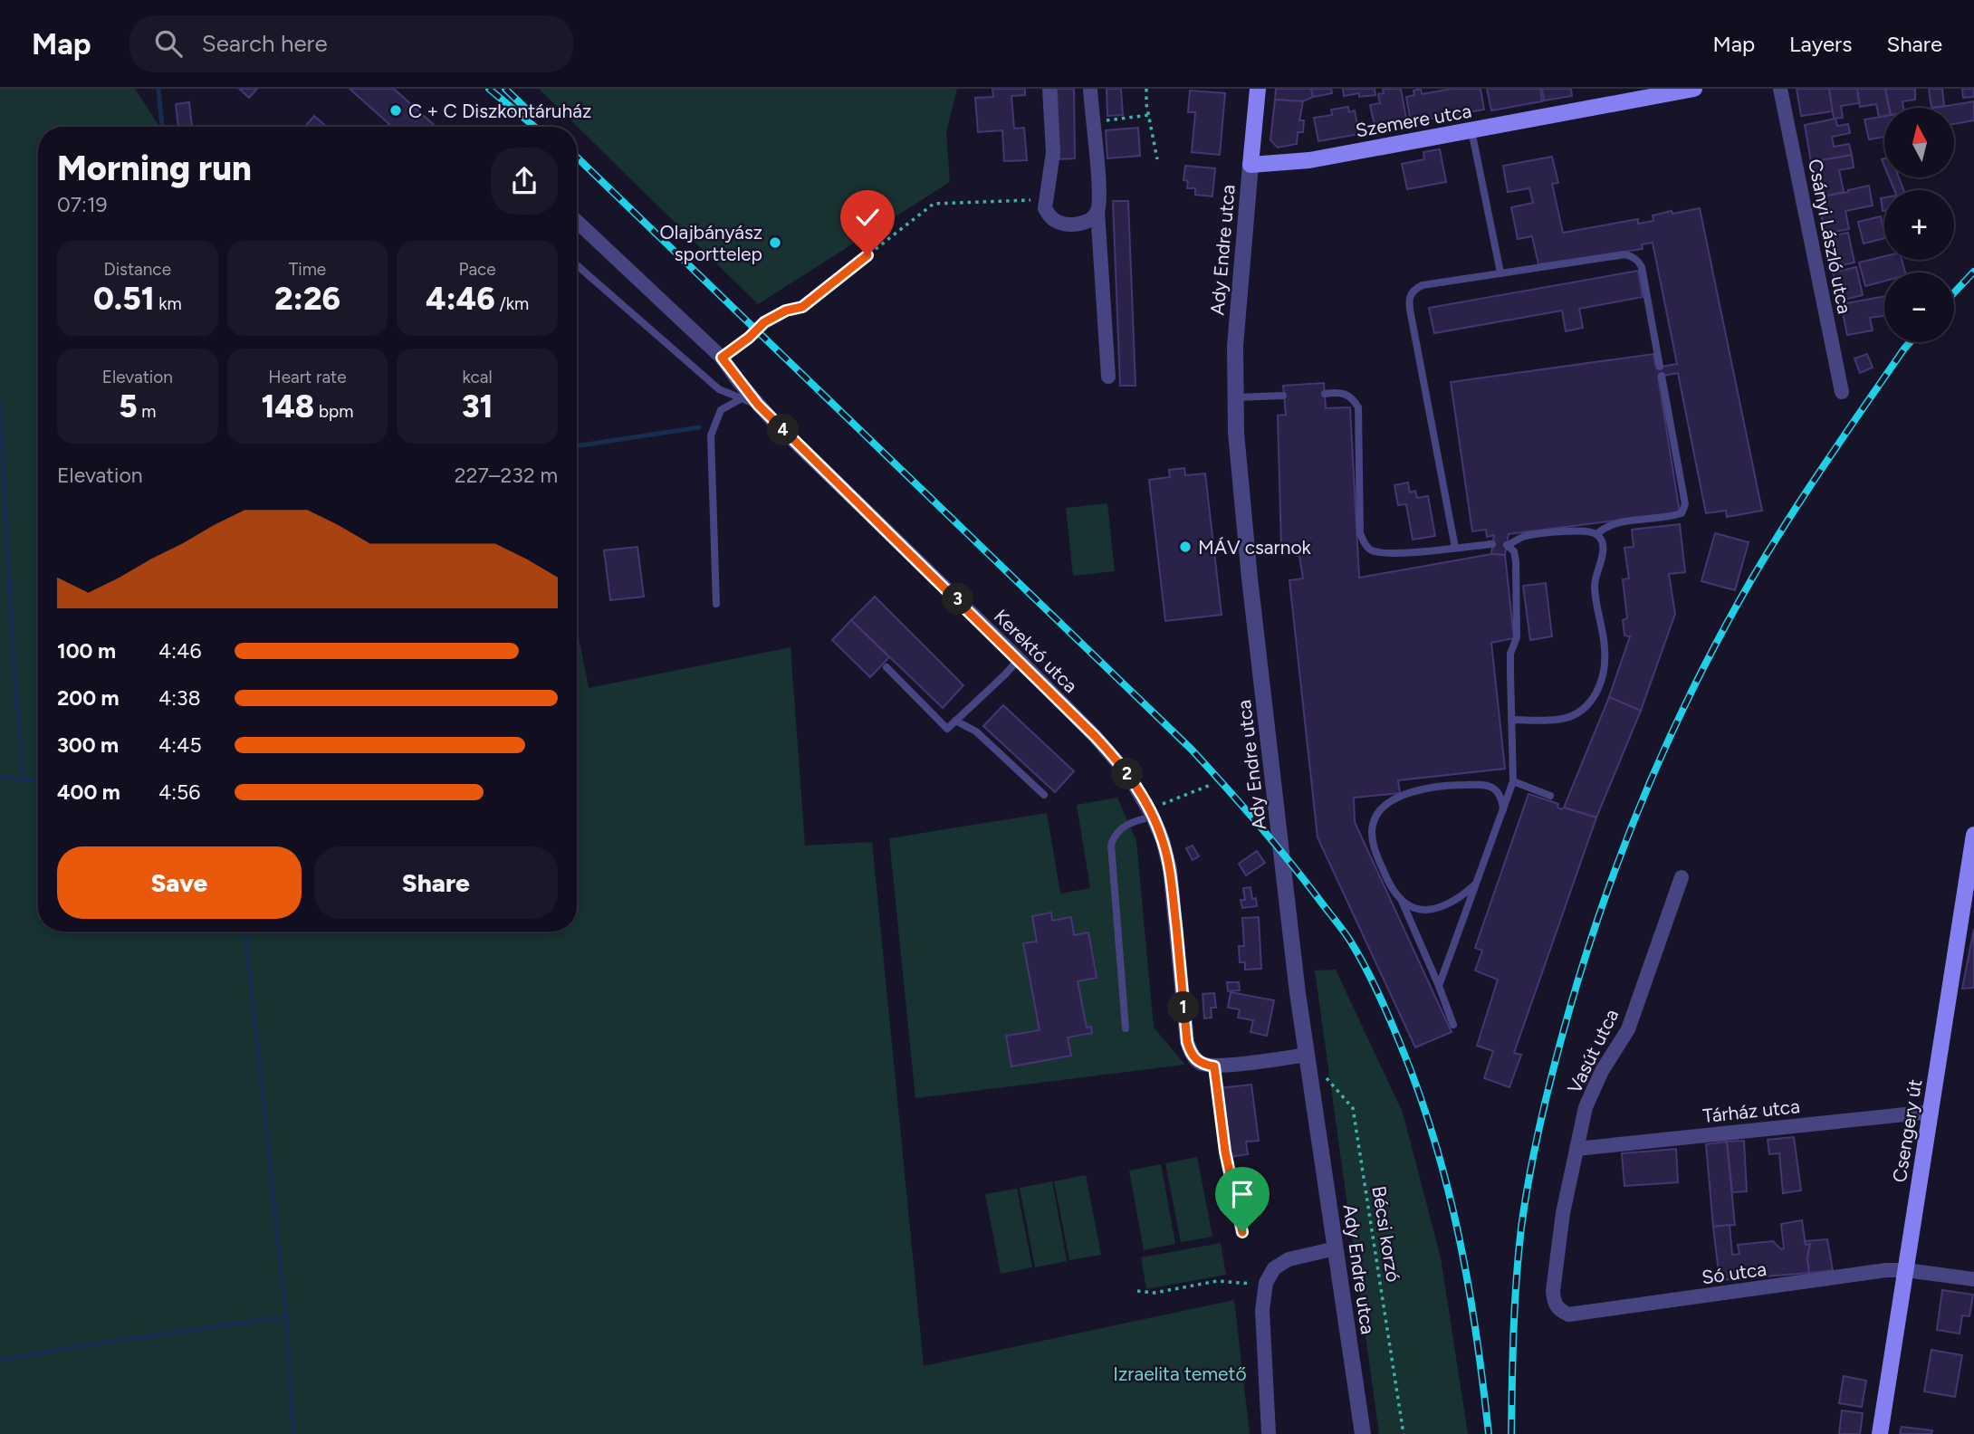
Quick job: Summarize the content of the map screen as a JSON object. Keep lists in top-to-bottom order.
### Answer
{
  "streets": {
    "main road": ["Szemere utca", "Ady Endre utca", "Csengery út"],
    "street": [
      "Csányi László utca",
      "Kerektó utca",
      "Vasút utca",
      "Tárház utca",
      "Só utca"
    ],
    "path": ["Bécsi korzó"]
  },
  "crossings": [
    ["Szemere utca", "Ady Endre utca"],
    ["Ady Endre utca", "Bécsi korzó"],
    ["Vasút utca", "Tárház utca"],
    ["Vasút utca", "Só utca"],
    ["Tárház utca", "Csengery út"],
    ["Csengery út", "Só utca"]
  ],
  "parks": ["Izraelita temető"],
  "places": ["C + C Diszkontáruház", "Olajbányász sporttelep", "MÁV csarnok"],
  "north": "top",
  "page": {
    "header": "Map",
    "search": "Search here",
    "nav": ["Map", "Layers", "Share"],
    "map_buttons": ["+", "−"],
    "heading": ["Morning run", "07:19"],
    "stats": [
      ["Distance", "0.51 km"],
      ["Time", "2:26"],
      ["Pace", "4:46 /km"],
      ["Elevation", "5 m"],
      ["Heart rate", "148 bpm"],
      ["kcal", "31"]
    ],
    "pins": [
      "4",
      "3",
      "2",
      "1"
    ],
    "chart": ["Elevation", "227–232 m"],
    "list": [
      {
        "name": "100 m",
        "note": "4:46"
      },
      {
        "name": "200 m",
        "note": "4:38"
      },
      {
        "name": "300 m",
        "note": "4:45"
      },
      {
        "name": "400 m",
        "note": "4:56"
      }
    ],
    "buttons": ["Save", "Share"]
  }
}
